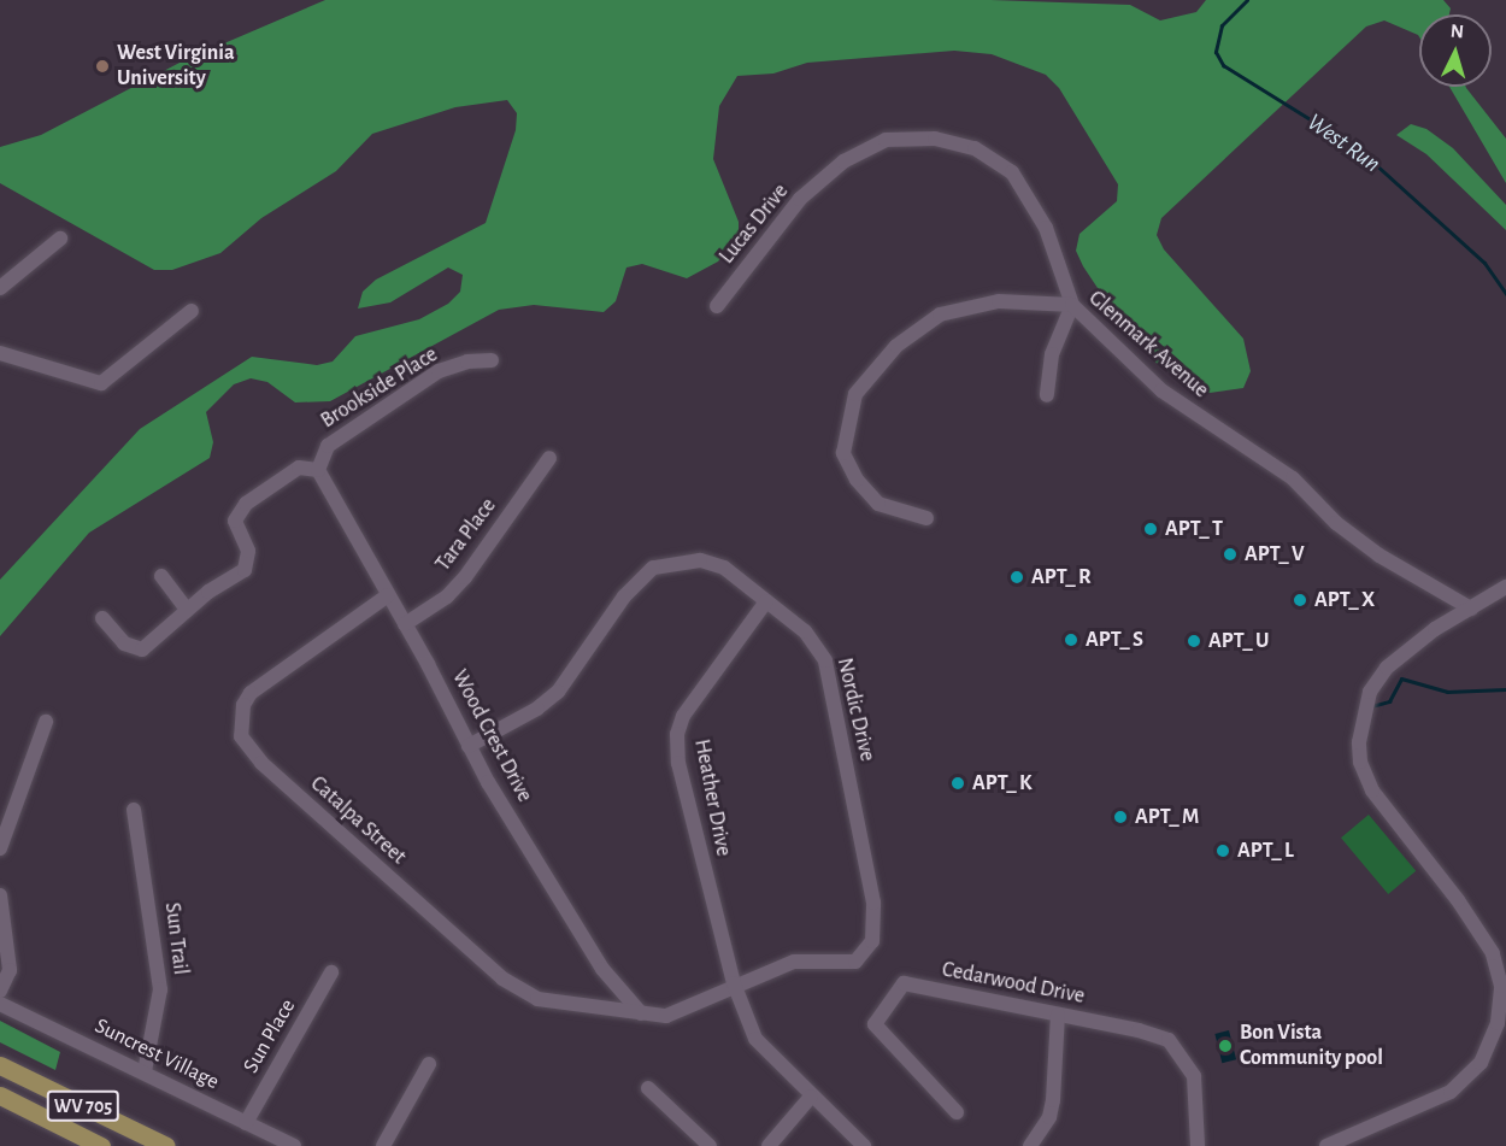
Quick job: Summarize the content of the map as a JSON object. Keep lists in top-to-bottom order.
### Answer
{
  "streets": {
    "main road": ["WV 705"],
    "street": [
      "Lucas Drive",
      "Glenmark Avenue",
      "Brookside Place",
      "Tara Place",
      "Nordic Drive",
      "Wood Crest Drive",
      "Heather Drive",
      "Catalpa Street",
      "Sun Trail",
      "Cedarwood Drive",
      "Sun Place",
      "Suncrest Village"
    ]
  },
  "crossings": [
    ["Lucas Drive", "Glenmark Avenue"],
    ["Brookside Place", "Wood Crest Drive"],
    ["Tara Place", "Wood Crest Drive"],
    ["Nordic Drive", "Wood Crest Drive"],
    ["Nordic Drive", "Heather Drive"],
    ["Nordic Drive", "Catalpa Street"],
    ["Wood Crest Drive", "Catalpa Street"],
    ["Sun Trail", "Suncrest Village"],
    ["Sun Place", "Suncrest Village"]
  ],
  "water": ["West Run"],
  "places": [
    "West Virginia University",
    "APT_ T",
    "APT_ V",
    "APT_ R",
    "APT_ X",
    "APT_ S",
    "APT_ U",
    "APT_ K",
    "APT_ M",
    "APT_ L",
    "Bon Vista Community pool"
  ],
  "north": "top"
}
